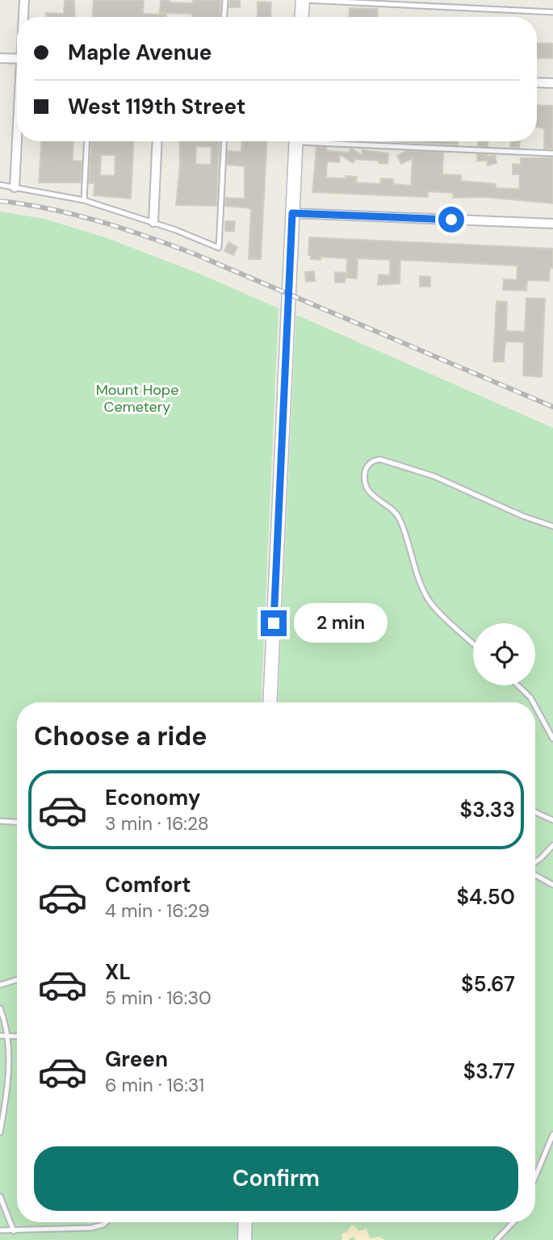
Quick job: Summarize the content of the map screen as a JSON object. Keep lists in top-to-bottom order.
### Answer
{
  "parks": ["Mount Hope Cemetery"],
  "page": {
    "banner": ["Maple Avenue", "West 119th Street"],
    "bubble": "2 min",
    "heading": "Choose a ride",
    "list": [
      {
        "name": "Economy",
        "note": "3 min · 16:28",
        "value": "$3.33"
      },
      {
        "name": "Comfort",
        "note": "4 min · 16:29",
        "value": "$4.50"
      },
      {
        "name": "XL",
        "note": "5 min · 16:30",
        "value": "$5.67"
      },
      {
        "name": "Green",
        "note": "6 min · 16:31",
        "value": "$3.77"
      }
    ],
    "buttons": "Confirm"
  }
}
